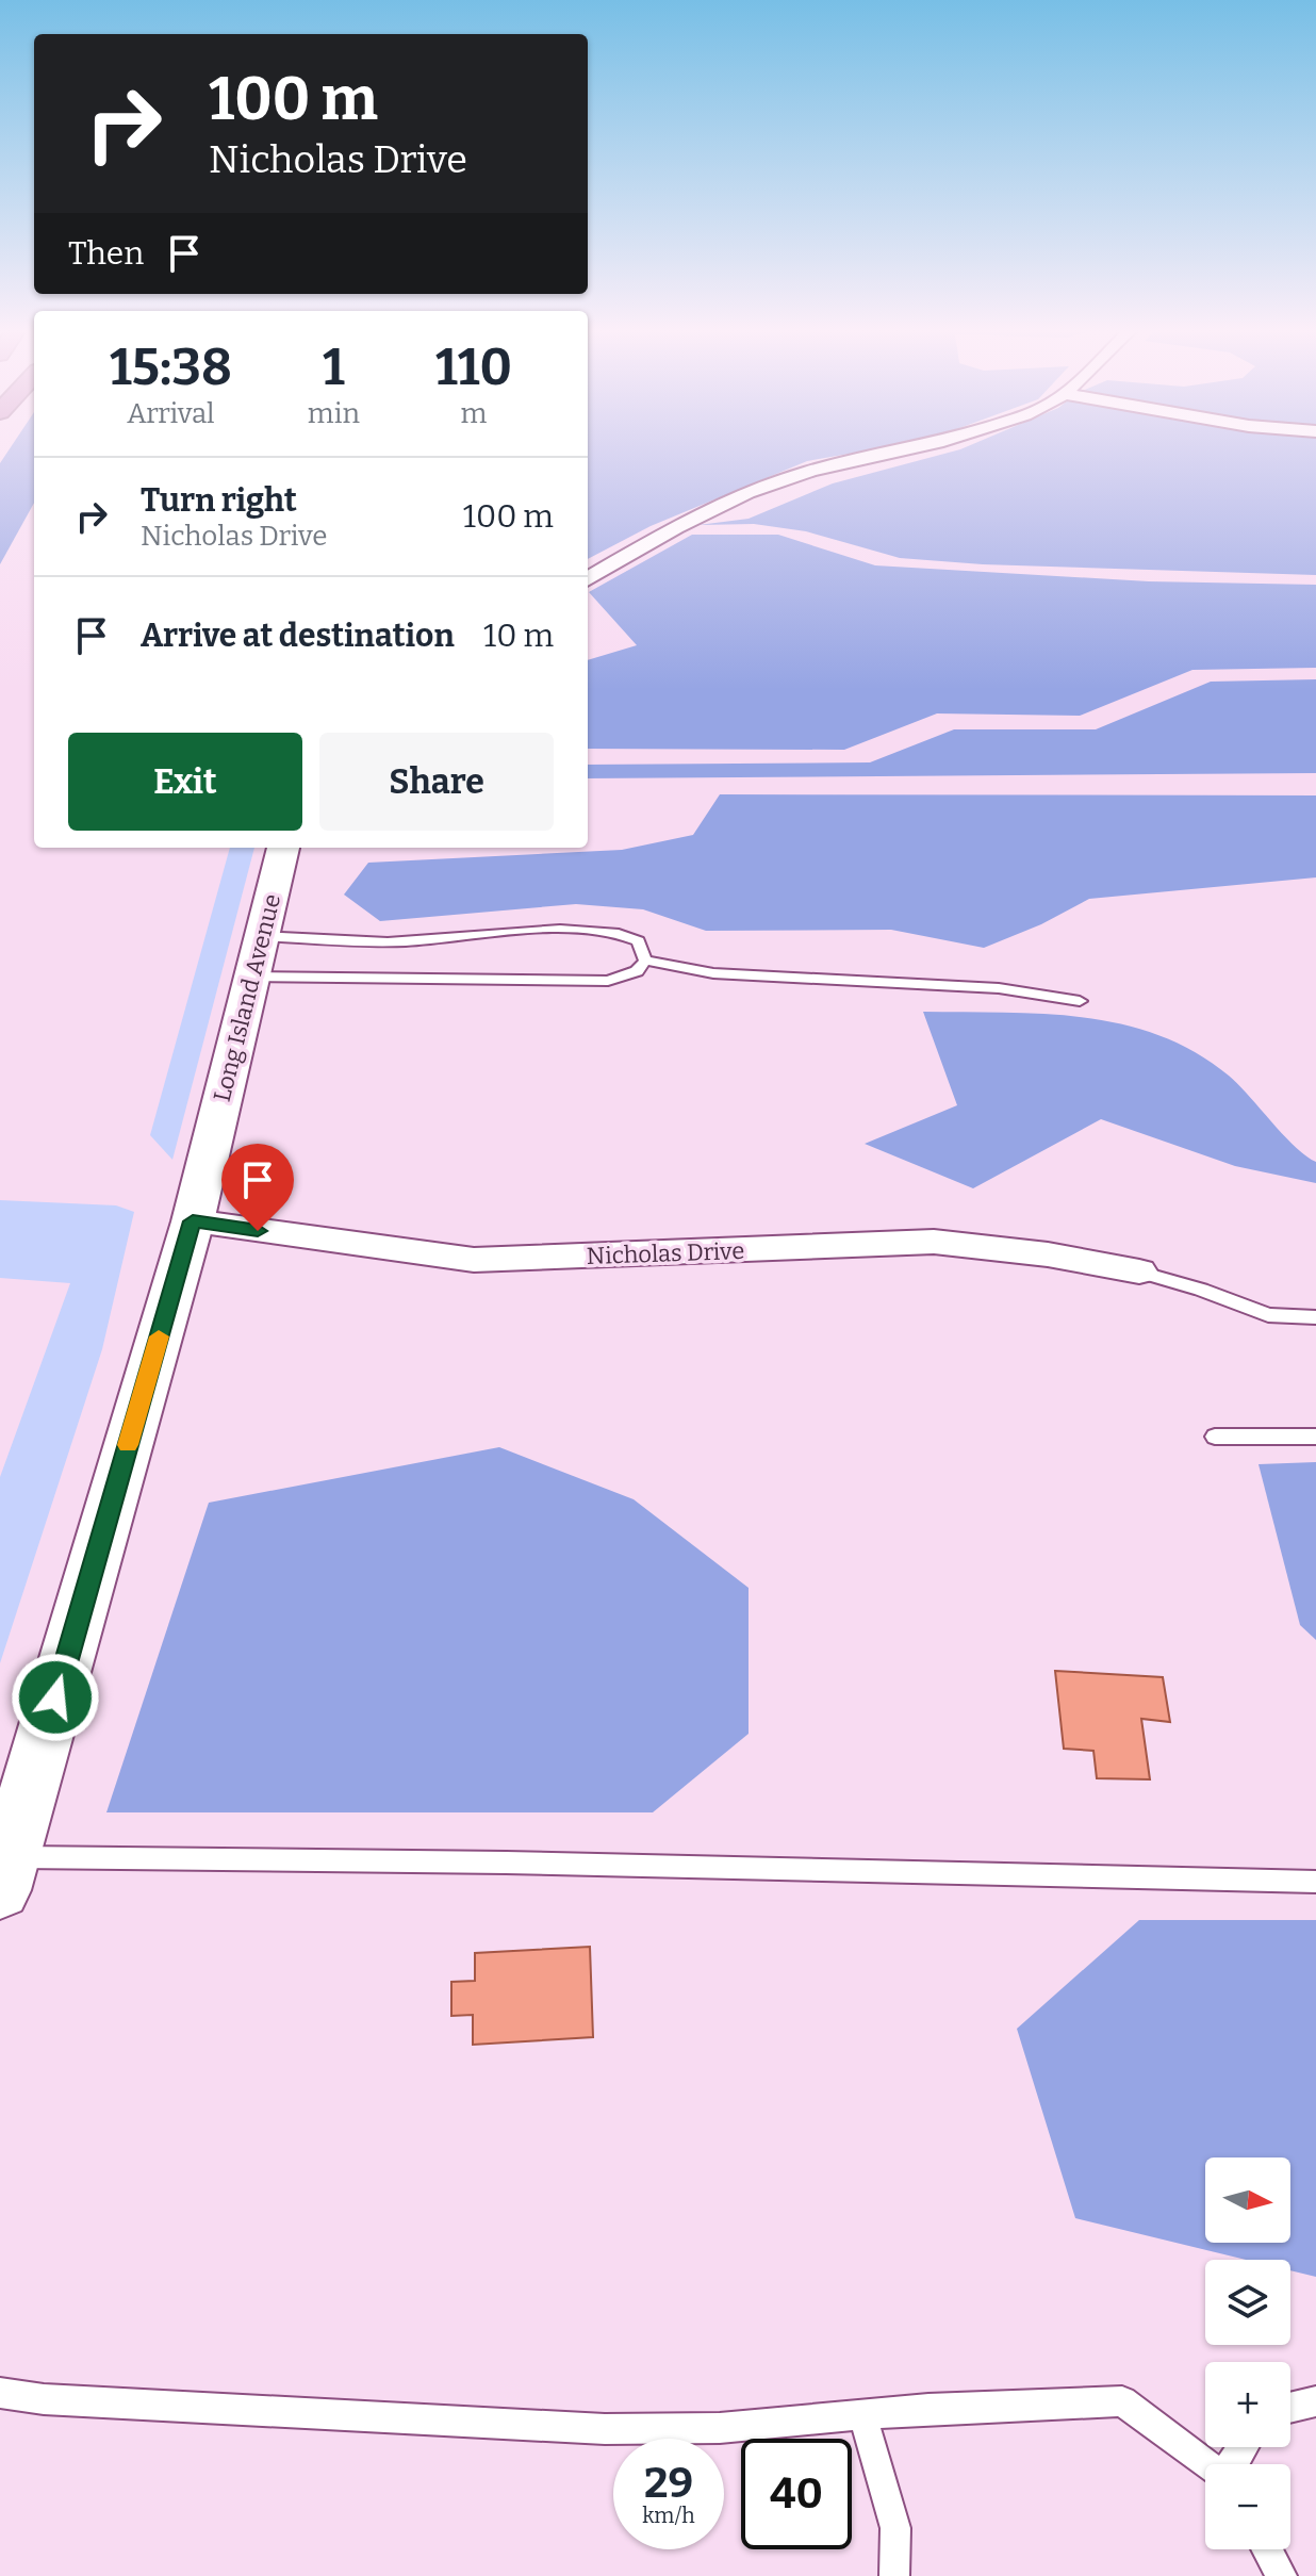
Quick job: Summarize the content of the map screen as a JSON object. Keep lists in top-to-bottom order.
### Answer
{
  "streets": {
    "street": ["Long Island Avenue", "Nicholas Drive"]
  },
  "crossings": [
    ["Long Island Avenue", "Nicholas Drive"]
  ],
  "north": "right",
  "page": {
    "turn": ["100 m", "Nicholas Drive"],
    "then": "Then",
    "eta": [
      "15:38",
      "Arrival",
      "1",
      "min",
      "110",
      "m"
    ],
    "list": [
      {
        "name": "Turn right",
        "note": "Nicholas Drive",
        "value": "100 m"
      },
      {
        "name": "Arrive at destination",
        "value": "10 m"
      }
    ],
    "buttons": ["Exit", "Share"],
    "map_buttons": ["+", "−"],
    "speed": "29 km/h",
    "limit": "40"
  }
}
